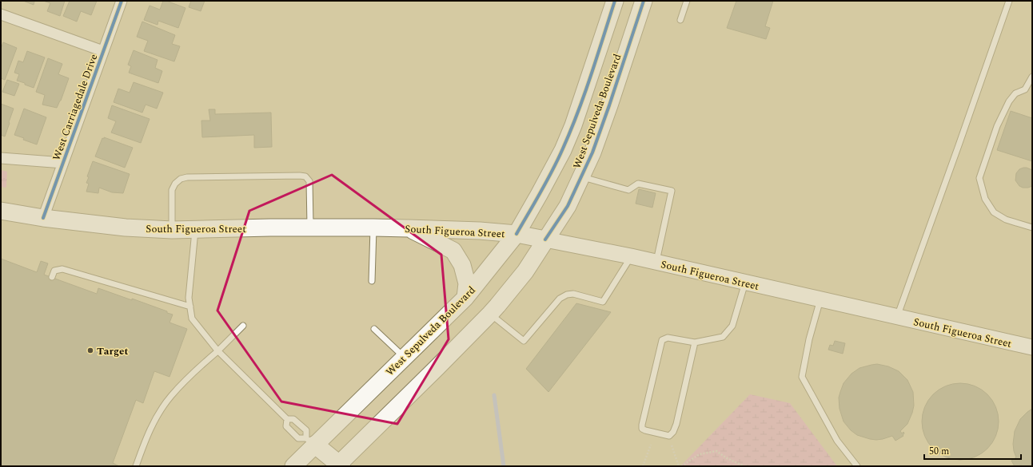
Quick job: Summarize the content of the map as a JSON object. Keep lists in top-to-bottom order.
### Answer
{
  "streets": {
    "main road": ["West Sepulveda Boulevard", "South Figueroa Street"],
    "street": ["West Carriagedale Drive"]
  },
  "crossings": [
    ["West Carriagedale Drive", "South Figueroa Street"],
    ["West Sepulveda Boulevard", "South Figueroa Street"]
  ],
  "places": ["Target"],
  "scale_bar": "50 m"
}
